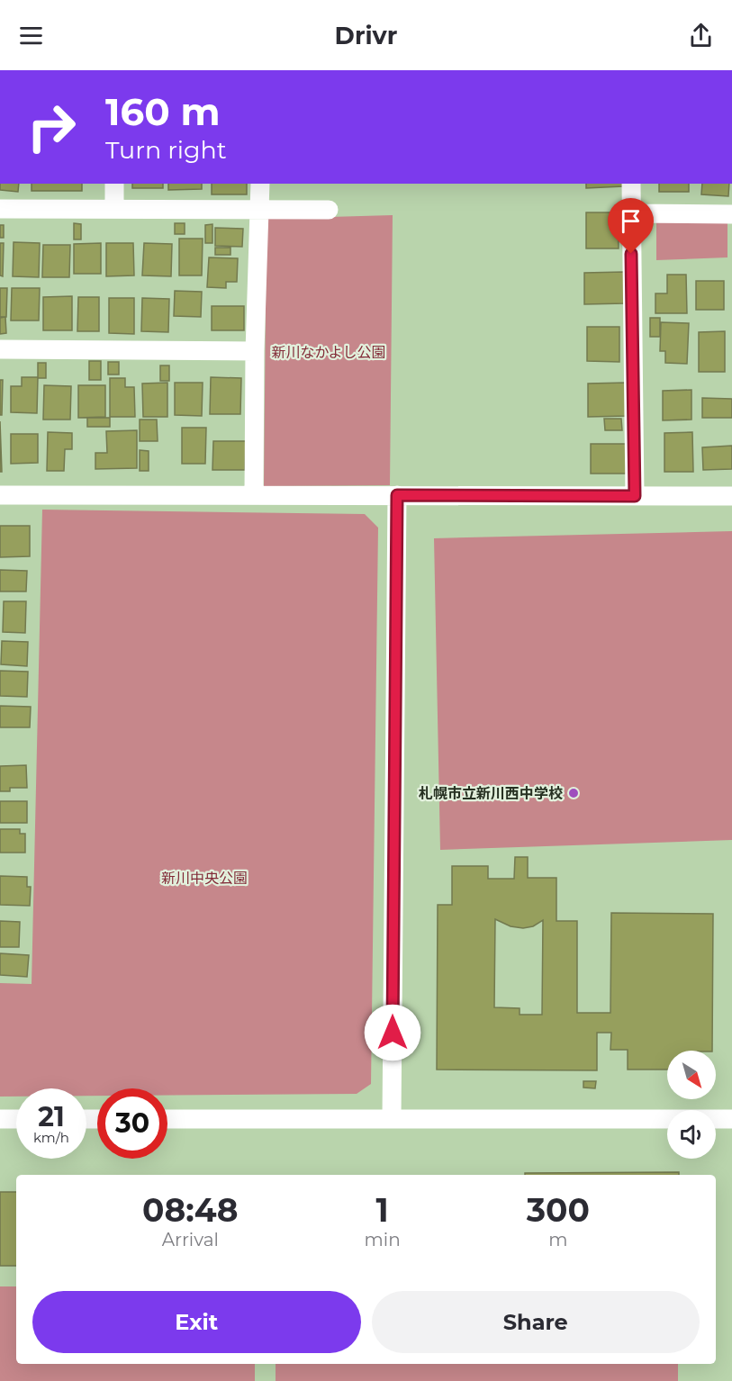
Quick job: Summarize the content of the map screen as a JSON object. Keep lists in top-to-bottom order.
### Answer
{
  "parks": ["新川なかよし公園", "新川中央公園"],
  "places": ["札幌市立新川西中学校"],
  "north": "bottom right",
  "page": {
    "header": "Drivr",
    "turn": ["160 m", "Turn right"],
    "speed": "21 km/h",
    "limit": "30",
    "eta": [
      "08:48",
      "Arrival",
      "1",
      "min",
      "300",
      "m"
    ],
    "buttons": ["Exit", "Share"]
  }
}
